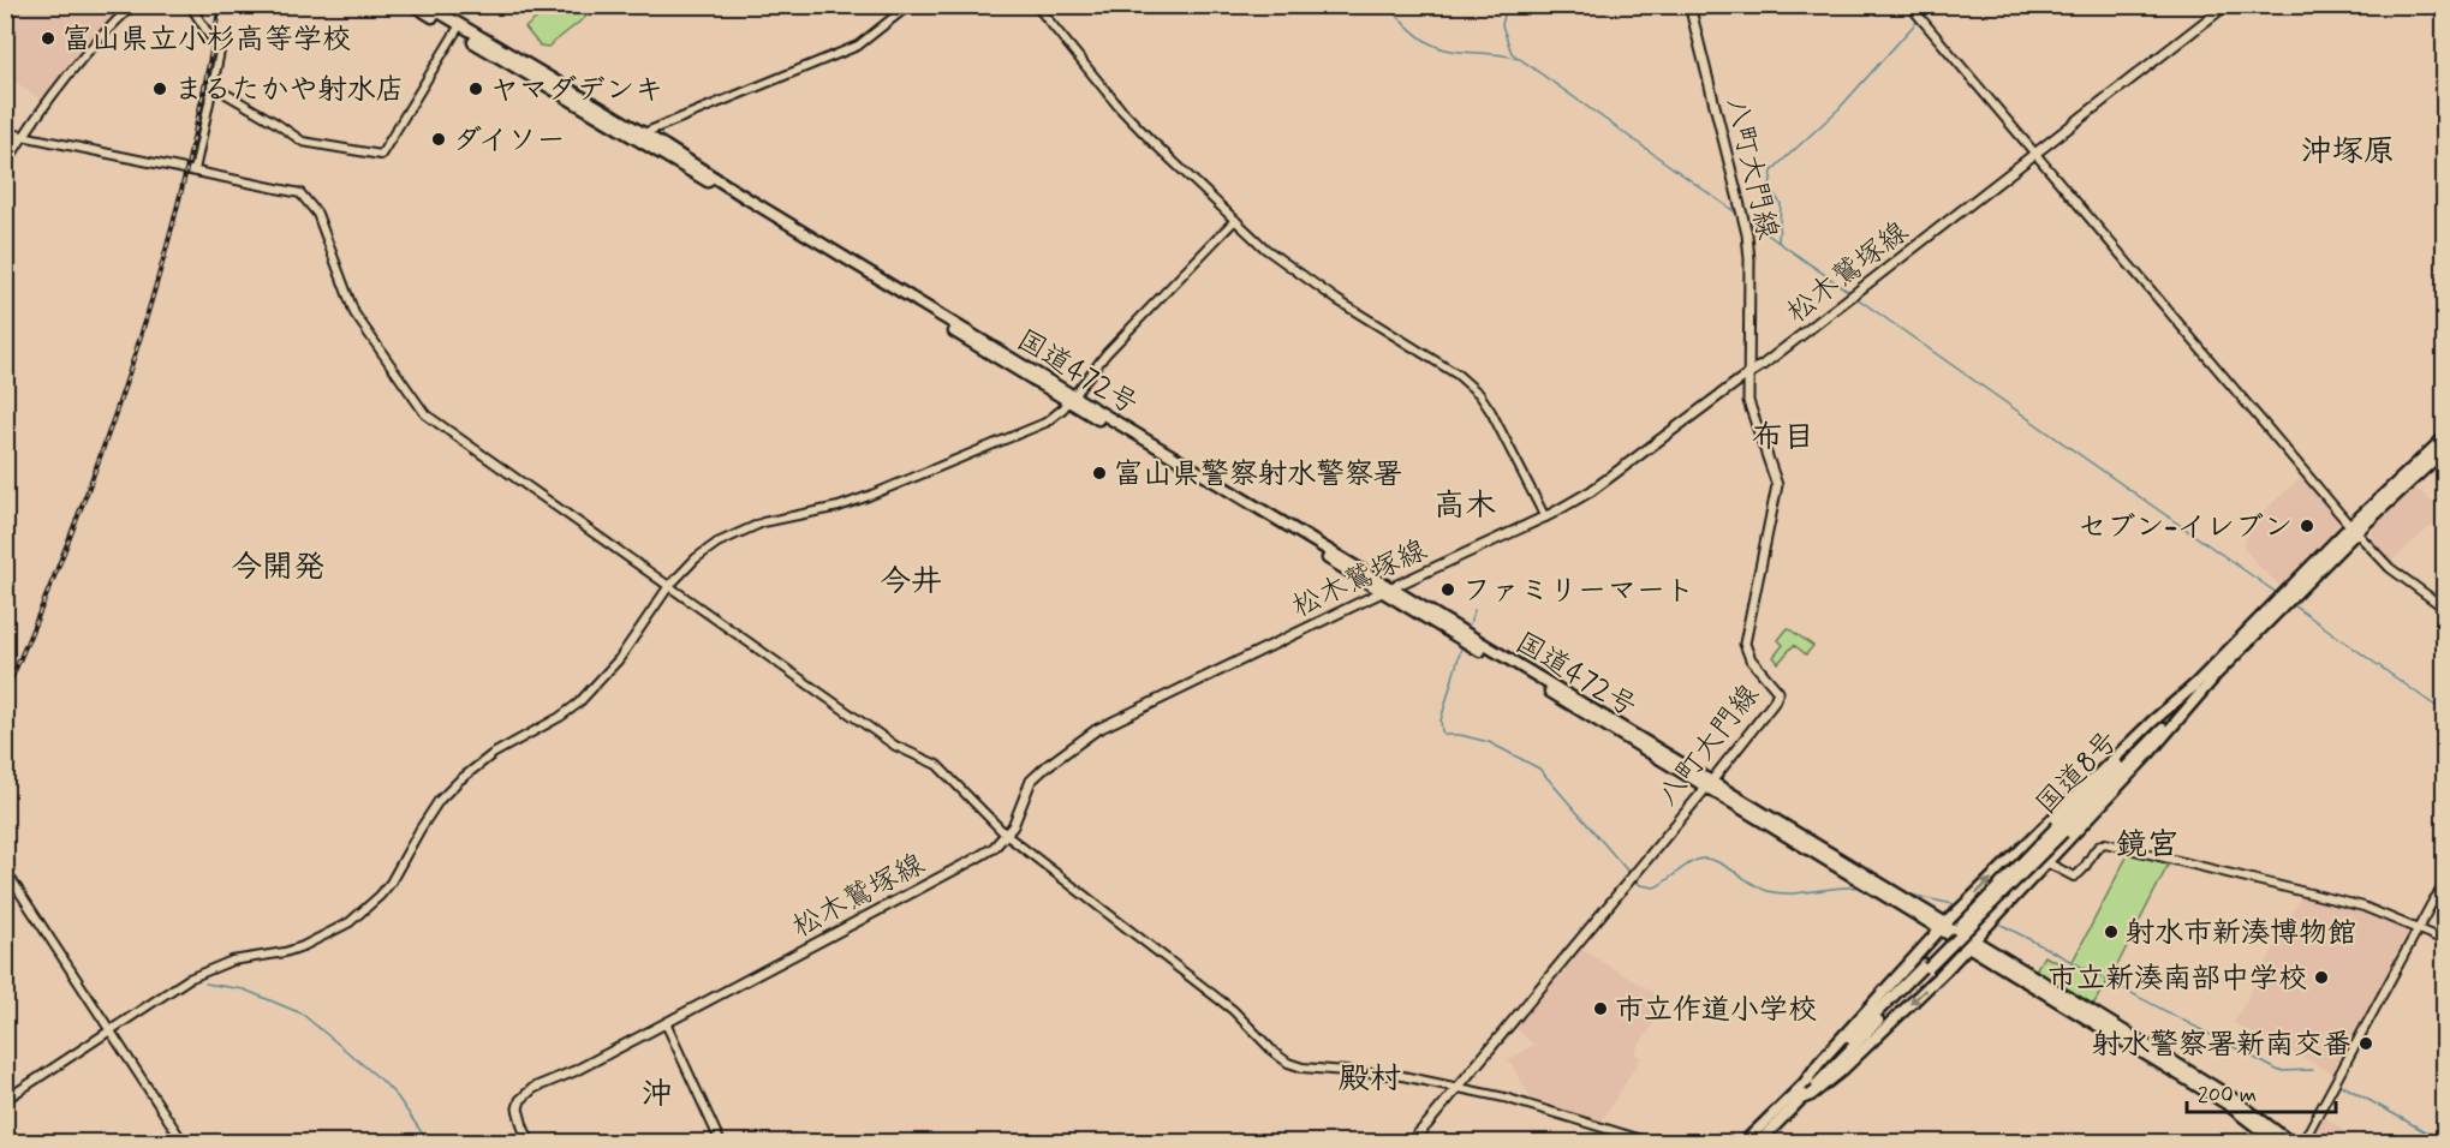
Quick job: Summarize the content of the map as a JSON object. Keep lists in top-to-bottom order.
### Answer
{
  "streets": {
    "highway": ["国道472号", "国道8号"],
    "main road": ["八町大門線", "松木鷲塚線"]
  },
  "crossings": [
    ["八町大門線", "松木鷲塚線"],
    ["八町大門線", "国道472号"],
    ["松木鷲塚線", "国道472号"]
  ],
  "districts": [
    "沖塚原",
    "布目",
    "高木",
    "今開発",
    "今井",
    "鏡宮",
    "殿村",
    "沖"
  ],
  "places": [
    "富山県立小杉高等学校",
    "まるたかや射水店",
    "ヤマダデンキ",
    "ダイソー",
    "富山県警察射水警察署",
    "セブン-イレブン",
    "ファミリーマート",
    "射水市新湊博物館",
    "市立新湊南部中学校",
    "市立作道小学校",
    "射水警察署新南交番"
  ],
  "scale_bar": "200 m"
}
